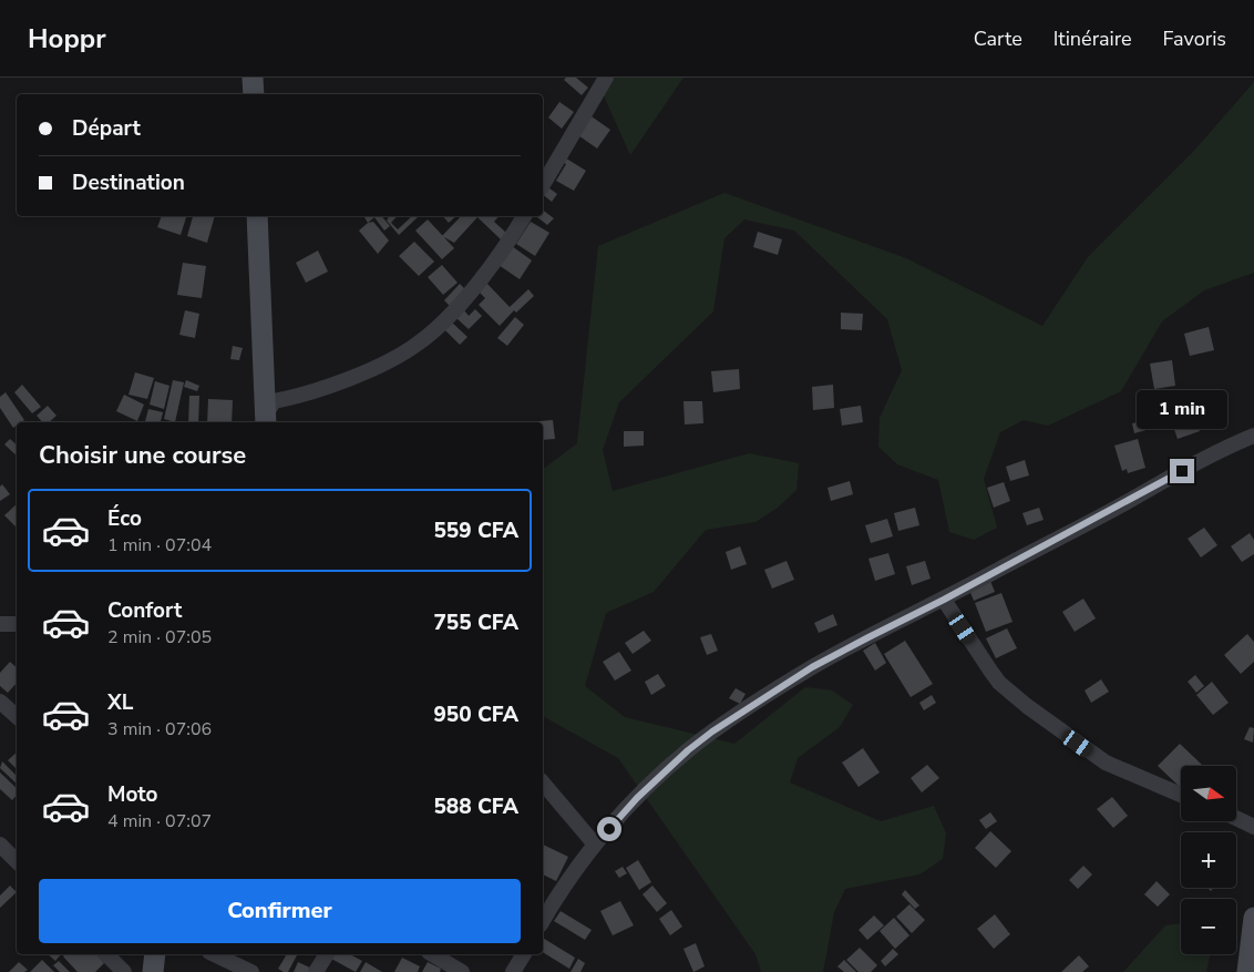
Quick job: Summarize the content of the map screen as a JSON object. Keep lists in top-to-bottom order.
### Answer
{
  "north": "right",
  "page": {
    "header": "Hoppr",
    "nav": ["Carte", "Itinéraire", "Favoris"],
    "banner": ["Départ", "Destination"],
    "bubble": "1 min",
    "heading": "Choisir une course",
    "list": [
      {
        "name": "Éco",
        "note": "1 min · 07:04",
        "value": "559 CFA"
      },
      {
        "name": "Confort",
        "note": "2 min · 07:05",
        "value": "755 CFA"
      },
      {
        "name": "XL",
        "note": "3 min · 07:06",
        "value": "950 CFA"
      },
      {
        "name": "Moto",
        "note": "4 min · 07:07",
        "value": "588 CFA"
      }
    ],
    "map_buttons": ["+", "−"],
    "buttons": "Confirmer"
  }
}
